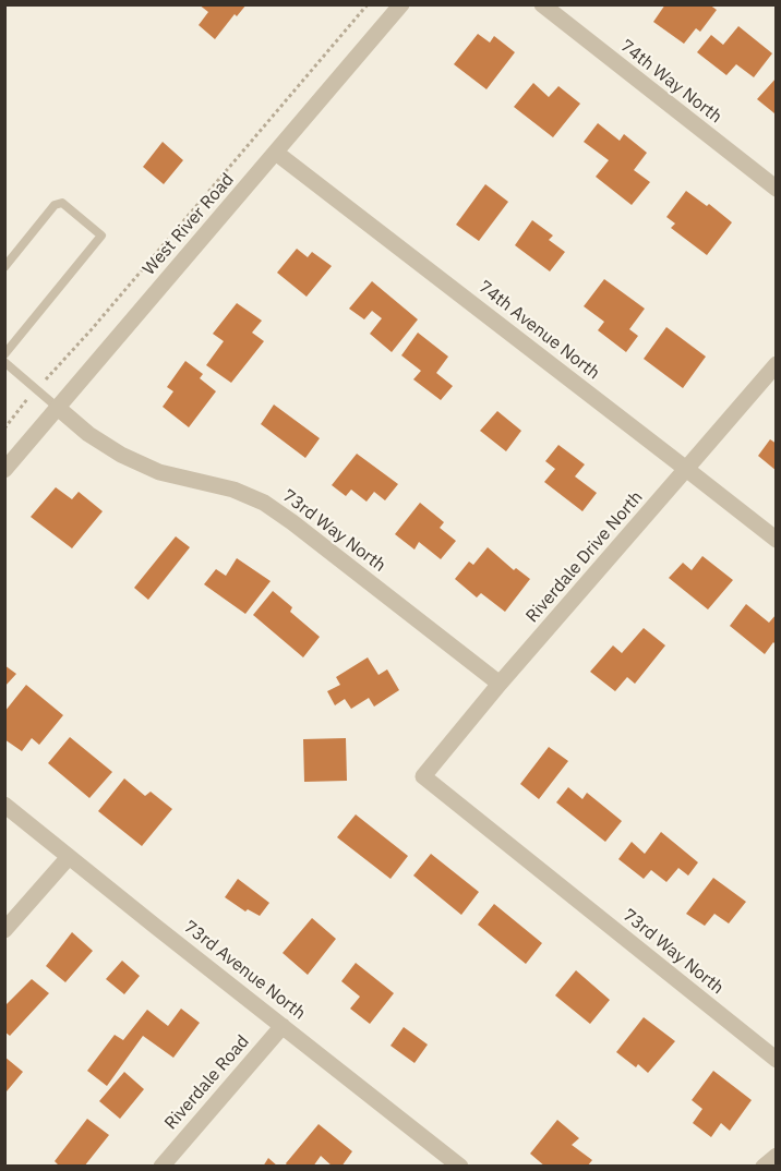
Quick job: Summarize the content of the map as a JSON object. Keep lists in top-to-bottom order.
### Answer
{
  "streets": {
    "street": [
      "74th Way North",
      "West River Road",
      "74th Avenue North",
      "73rd Way North",
      "Riverdale Drive North",
      "73rd Avenue North",
      "Riverdale Road"
    ]
  },
  "crossings": [
    ["West River Road", "74th Avenue North"],
    ["West River Road", "73rd Way North"],
    ["74th Avenue North", "Riverdale Drive North"],
    ["73rd Way North", "Riverdale Drive North"],
    ["73rd Avenue North", "Riverdale Road"]
  ]
}
